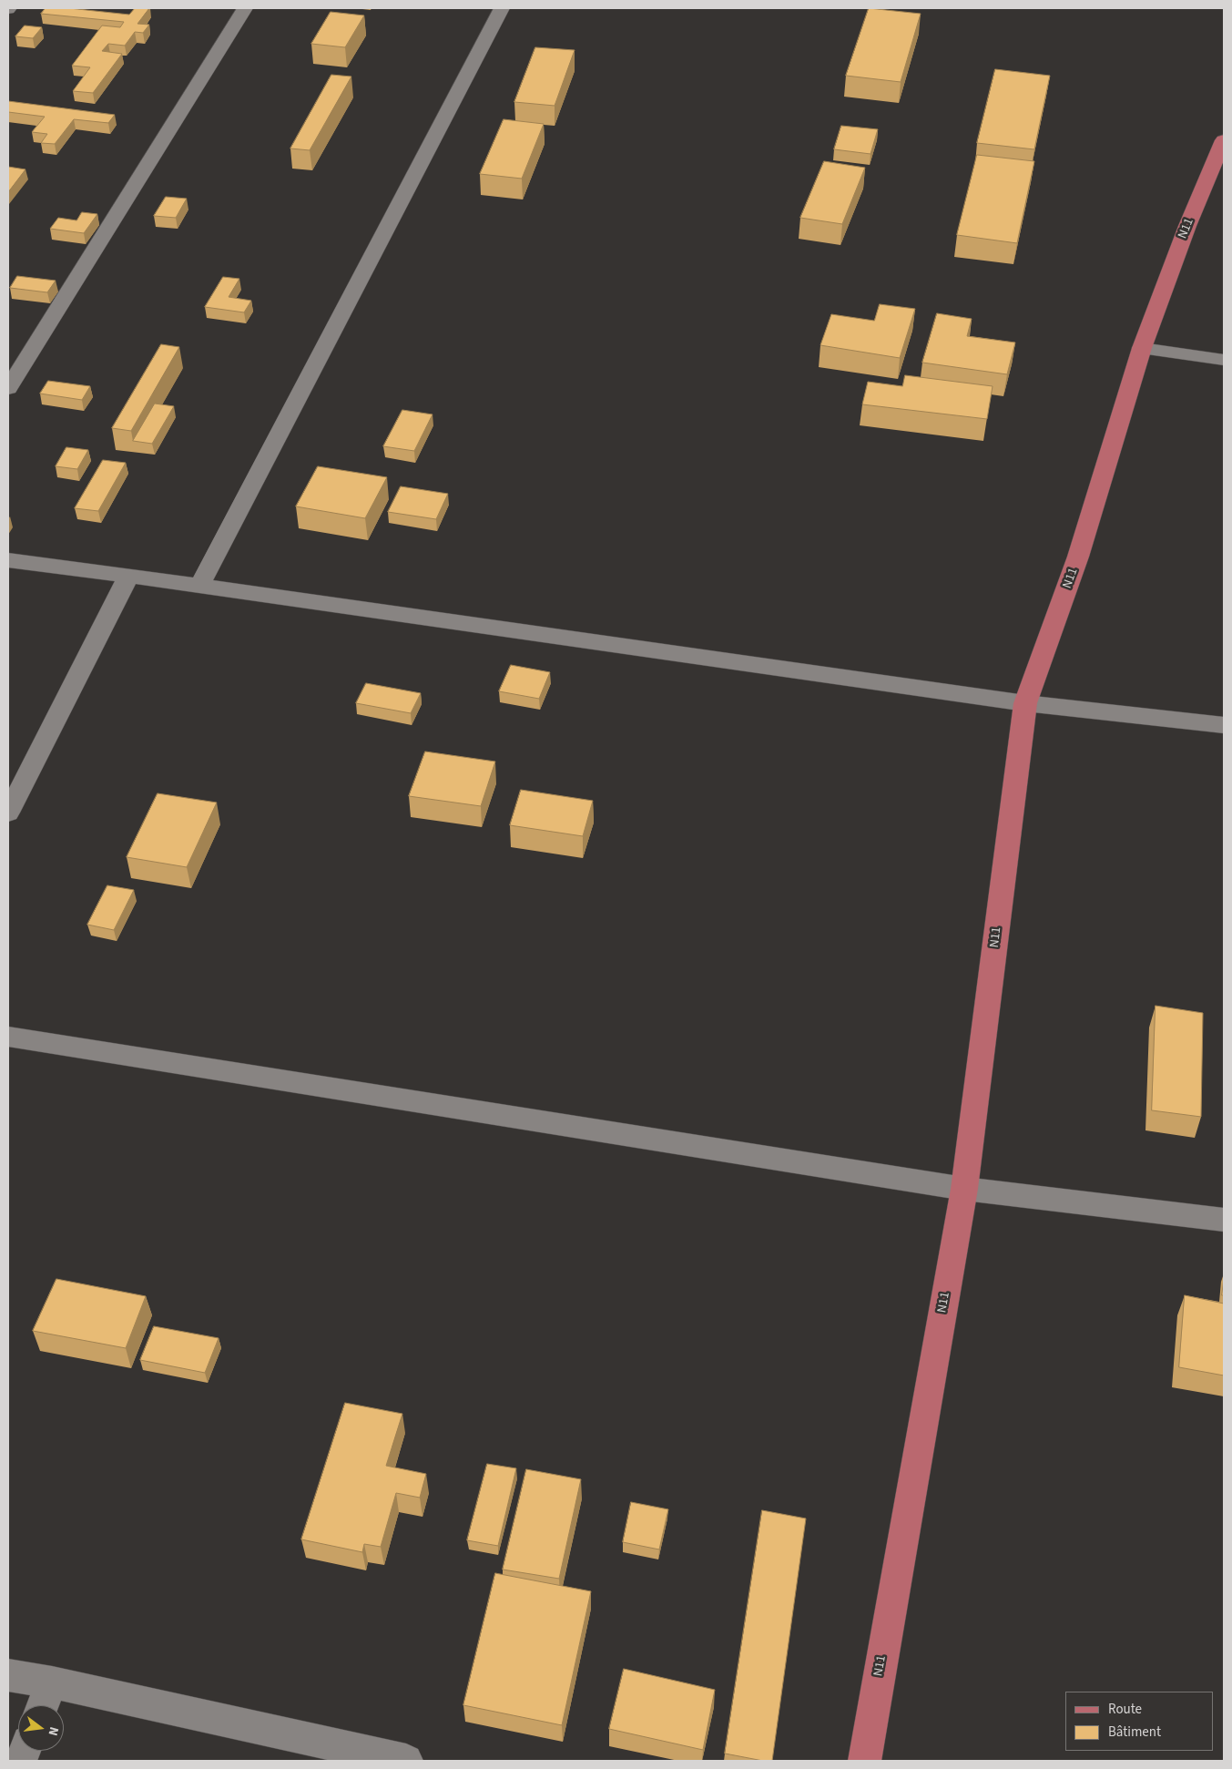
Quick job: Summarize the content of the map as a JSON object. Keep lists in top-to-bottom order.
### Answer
{
  "streets": {
    "main road": ["N11"]
  },
  "legend": ["Route", "Bâtiment"],
  "north": "right"
}
